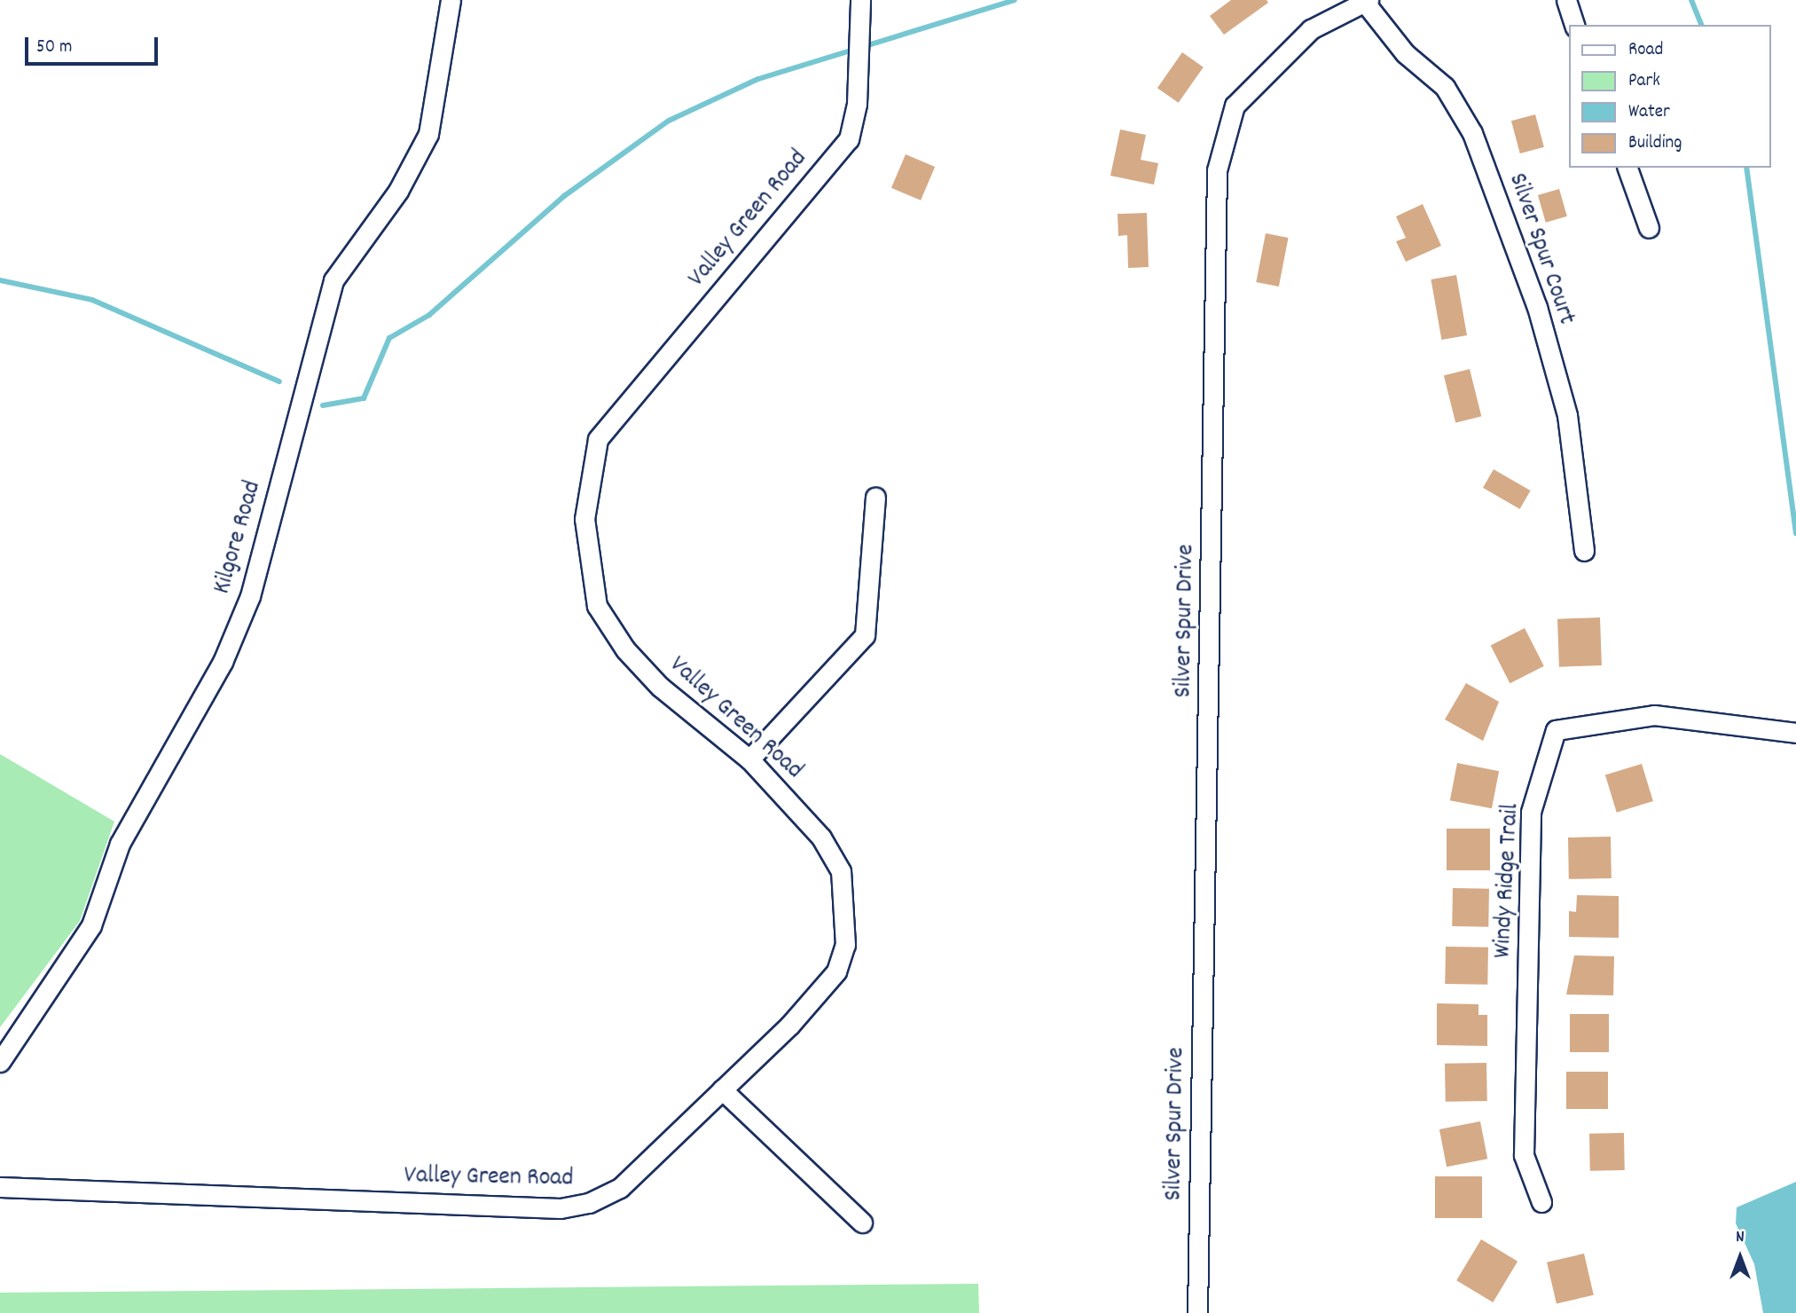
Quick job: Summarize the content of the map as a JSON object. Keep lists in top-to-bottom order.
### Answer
{
  "streets": {
    "street": [
      "Valley Green Road",
      "Silver Spur Court",
      "Kilgore Road",
      "Silver Spur Drive",
      "Windy Ridge Trail"
    ]
  },
  "crossings": [
    ["Silver Spur Court", "Silver Spur Drive"]
  ],
  "legend": [
    "Road",
    "Park",
    "Water",
    "Building"
  ],
  "scale_bar": "50 m",
  "north": "top"
}
